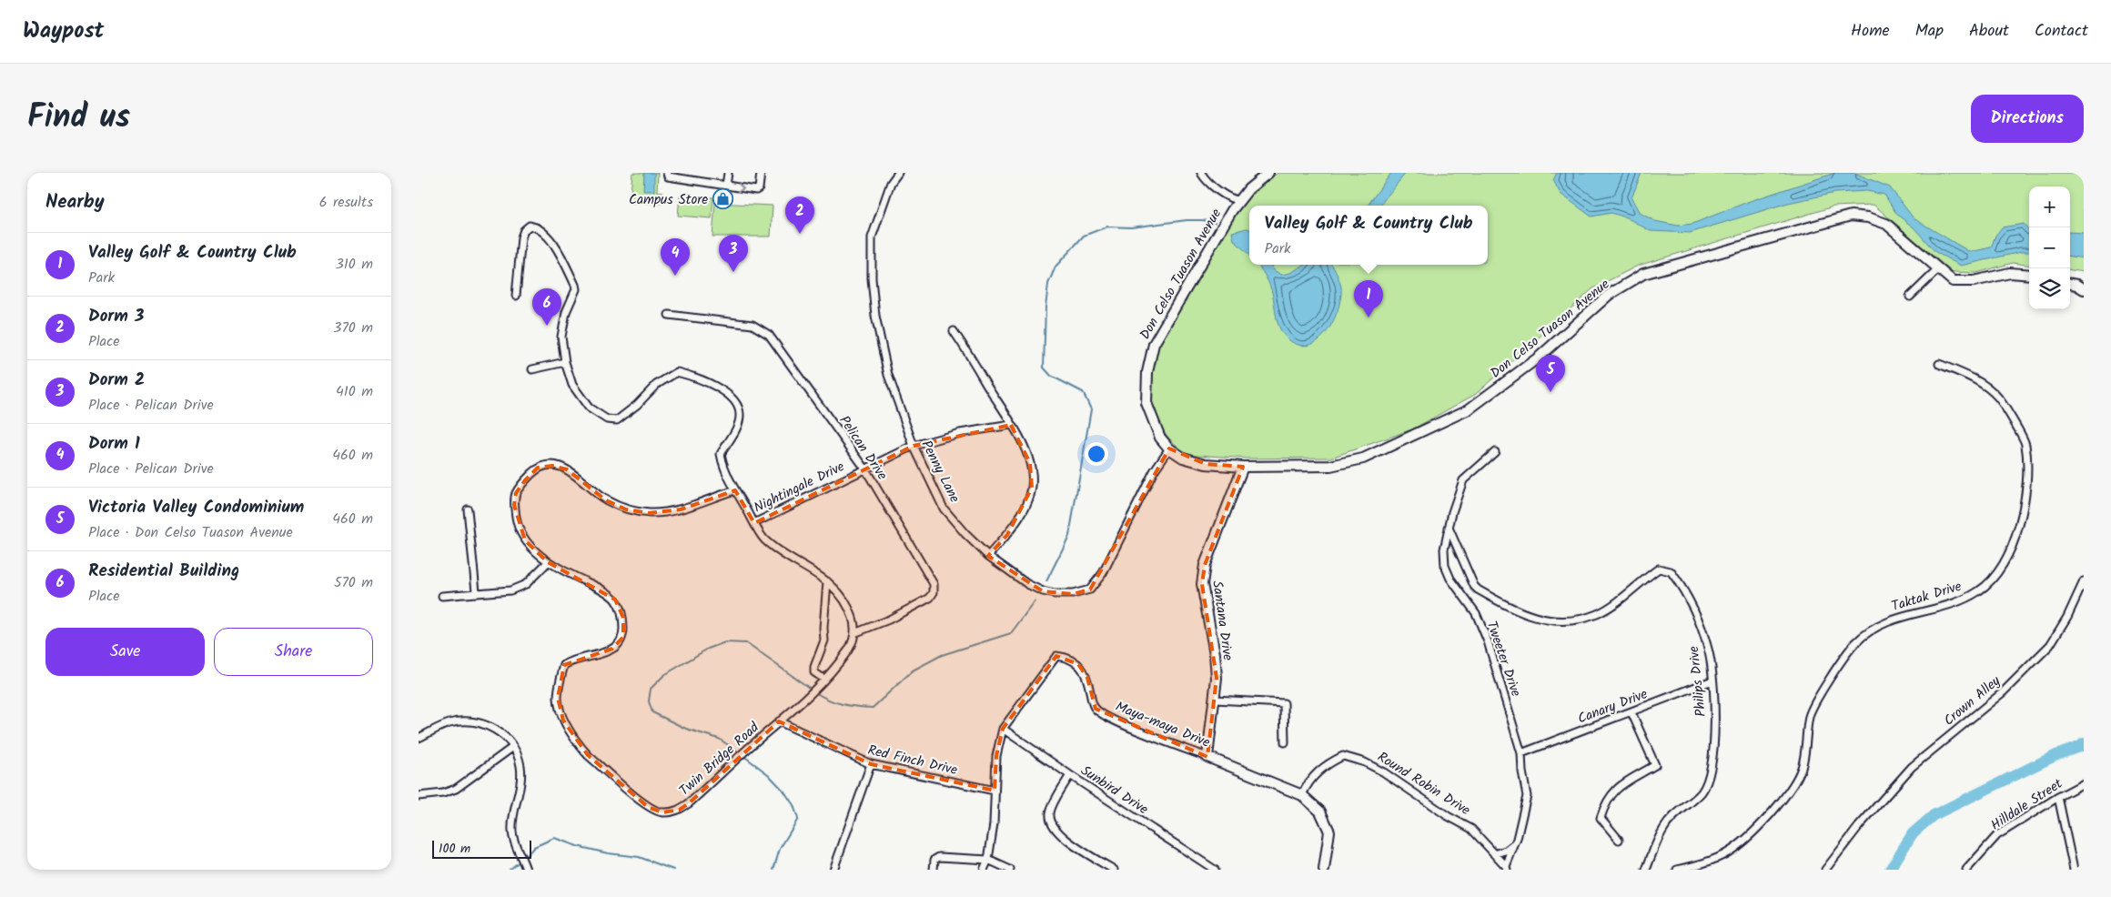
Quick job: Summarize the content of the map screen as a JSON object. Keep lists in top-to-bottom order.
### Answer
{
  "streets": {
    "street": [
      "Don Celso Tuason Avenue",
      "Pelican Drive",
      "Penny Lane",
      "Nightingale Drive",
      "Taktak Drive",
      "Santana Drive",
      "Tweeter Drive",
      "Philips Drive",
      "Crown Alley",
      "Canary Drive",
      "Maya-maya Drive",
      "Twin Bridge Road",
      "Red Finch Drive",
      "Round Robin Drive",
      "Sunbird Drive",
      "Hilldale Street"
    ]
  },
  "crossings": [
    ["Don Celso Tuason Avenue", "Penny Lane"],
    ["Don Celso Tuason Avenue", "Santana Drive"],
    ["Pelican Drive", "Nightingale Drive"],
    ["Pelican Drive", "Twin Bridge Road"],
    ["Penny Lane", "Nightingale Drive"],
    ["Santana Drive", "Maya-maya Drive"],
    ["Tweeter Drive", "Philips Drive"],
    ["Tweeter Drive", "Canary Drive"],
    ["Tweeter Drive", "Round Robin Drive"],
    ["Philips Drive", "Canary Drive"],
    ["Maya-maya Drive", "Red Finch Drive"],
    ["Maya-maya Drive", "Round Robin Drive"],
    ["Maya-maya Drive", "Sunbird Drive"],
    ["Twin Bridge Road", "Red Finch Drive"]
  ],
  "places": {
    "shop": ["Campus Store"]
  },
  "scale_bar": "100 m",
  "page": {
    "header": "Waypost",
    "nav": [
      "Home",
      "Map",
      "About",
      "Contact"
    ],
    "title": "Find us",
    "buttons": [
      "Directions",
      ["Save", "Share"]
    ],
    "heading": ["Nearby", "6 results"],
    "map_buttons": ["+", "−"],
    "pins": [
      "2",
      "3",
      "4",
      "1",
      "6",
      "5"
    ],
    "popup": ["Valley Golf & Country Club", "Park"],
    "list": [
      {
        "mark": "1",
        "name": "Valley Golf & Country Club",
        "note": "Park",
        "value": "310 m"
      },
      {
        "mark": "2",
        "name": "Dorm 3",
        "note": "Place",
        "value": "370 m"
      },
      {
        "mark": "3",
        "name": "Dorm 2",
        "note": "Place · Pelican Drive",
        "value": "410 m"
      },
      {
        "mark": "4",
        "name": "Dorm 1",
        "note": "Place · Pelican Drive",
        "value": "460 m"
      },
      {
        "mark": "5",
        "name": "Victoria Valley Condominium",
        "note": "Place · Don Celso Tuason Avenue",
        "value": "460 m"
      },
      {
        "mark": "6",
        "name": "Residential Building",
        "note": "Place",
        "value": "570 m"
      }
    ],
    "scale": "100 m"
  }
}
